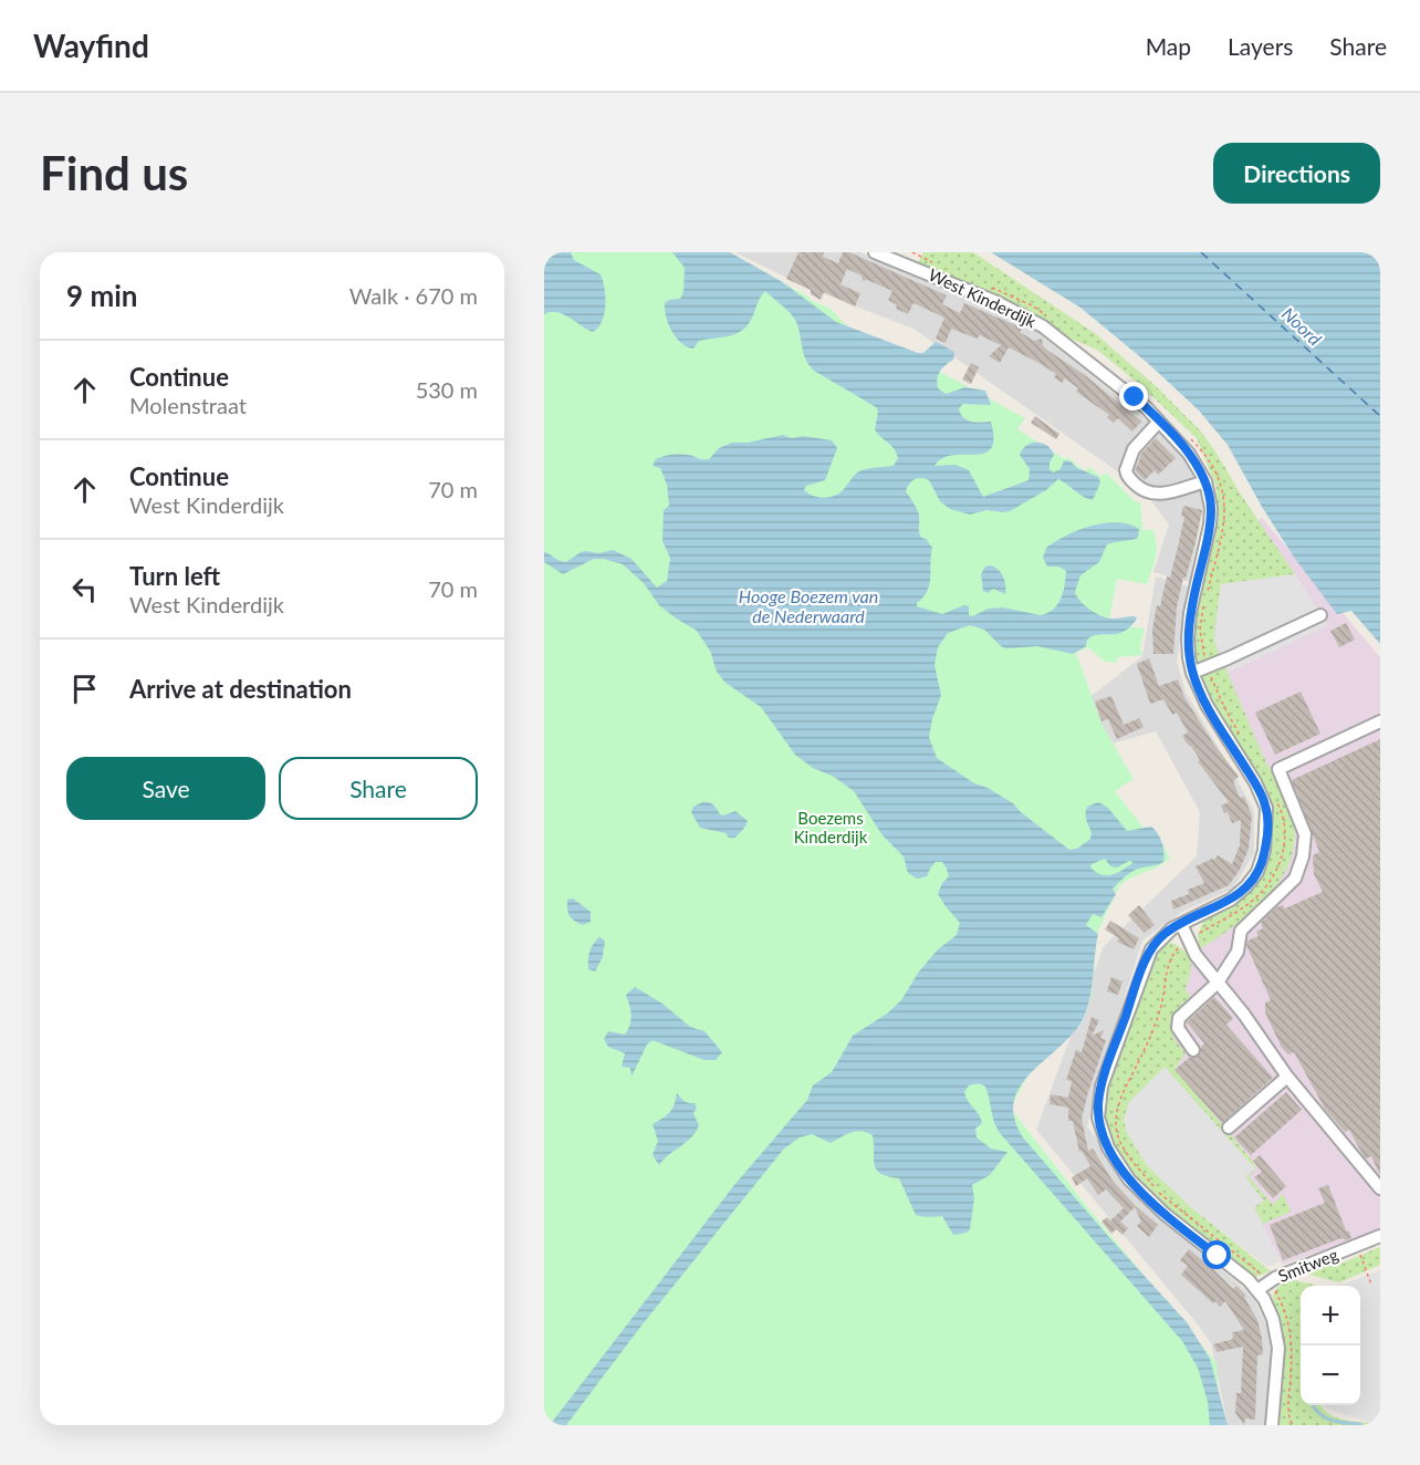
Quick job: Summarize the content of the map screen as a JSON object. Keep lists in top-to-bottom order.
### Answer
{
  "streets": {
    "street": ["West Kinderdijk", "Smitweg"]
  },
  "crossings": [
    ["West Kinderdijk", "Smitweg"]
  ],
  "water": ["Noord", "Hooge Boezem van de Nederwaard"],
  "parks": ["Boezems Kinderdijk"],
  "page": {
    "header": "Wayfind",
    "nav": ["Map", "Layers", "Share"],
    "buttons": [
      "Directions",
      ["Save", "Share"]
    ],
    "title": "Find us",
    "heading": ["9 min", "Walk · 670 m"],
    "list": [
      ["Continue", "Molenstraat", "530 m"],
      ["Continue", "West Kinderdijk", "70 m"],
      ["Turn left", "West Kinderdijk", "70 m"],
      "Arrive at destination"
    ],
    "map_buttons": ["+", "−"]
  }
}
